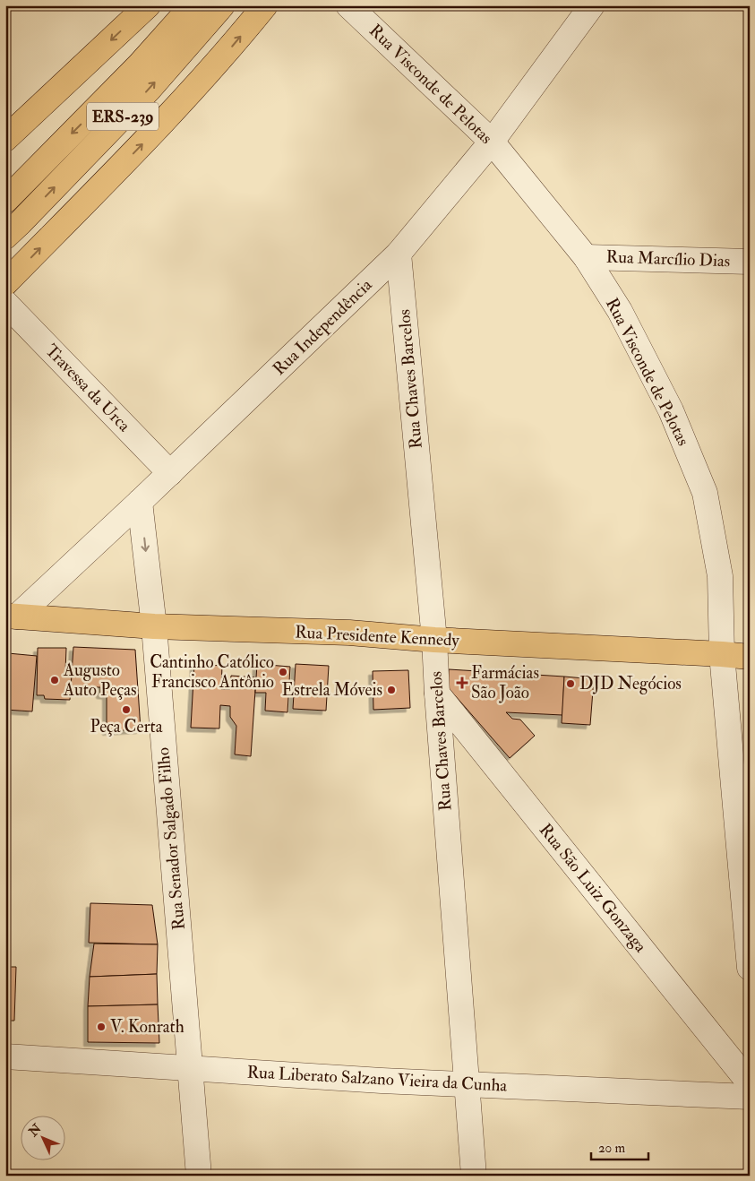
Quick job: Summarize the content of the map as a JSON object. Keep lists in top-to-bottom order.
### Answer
{
  "streets": {
    "main road": ["ERS-239", "Rua Presidente Kennedy"],
    "street": [
      "Rua Visconde de Pelotas",
      "Rua Marcílio Dias",
      "Rua Independência",
      "Rua Chaves Barcelos",
      "Travessa da Urca",
      "Rua Senador Salgado Filho",
      "Rua São Luiz Gonzaga",
      "Rua Liberato Salzano Vieira da Cunha"
    ]
  },
  "crossings": [
    ["Rua Visconde de Pelotas", "Rua Marcílio Dias"],
    ["Rua Visconde de Pelotas", "Rua Independência"],
    ["Rua Visconde de Pelotas", "Rua Presidente Kennedy"],
    ["Rua Independência", "Rua Chaves Barcelos"],
    ["Rua Independência", "Travessa da Urca"],
    ["Rua Independência", "Rua Presidente Kennedy"],
    ["Rua Independência", "Rua Senador Salgado Filho"],
    ["Rua Chaves Barcelos", "Rua Presidente Kennedy"],
    ["Rua Chaves Barcelos", "Rua São Luiz Gonzaga"],
    ["Rua Chaves Barcelos", "Rua Liberato Salzano Vieira da Cunha"],
    ["Rua Presidente Kennedy", "Rua Senador Salgado Filho"],
    ["Rua Senador Salgado Filho", "Rua Liberato Salzano Vieira da Cunha"]
  ],
  "places": {
    "other": [
      "Cantinho Católico Francisco Antônio",
      "Augusto Auto Peças",
      "DJD Negócios",
      "Estrela Móveis",
      "Peça Certa",
      "V. Konrath"
    ],
    "health": ["Farmácias São João"]
  },
  "scale_bar": "20 m",
  "north": "top left"
}
